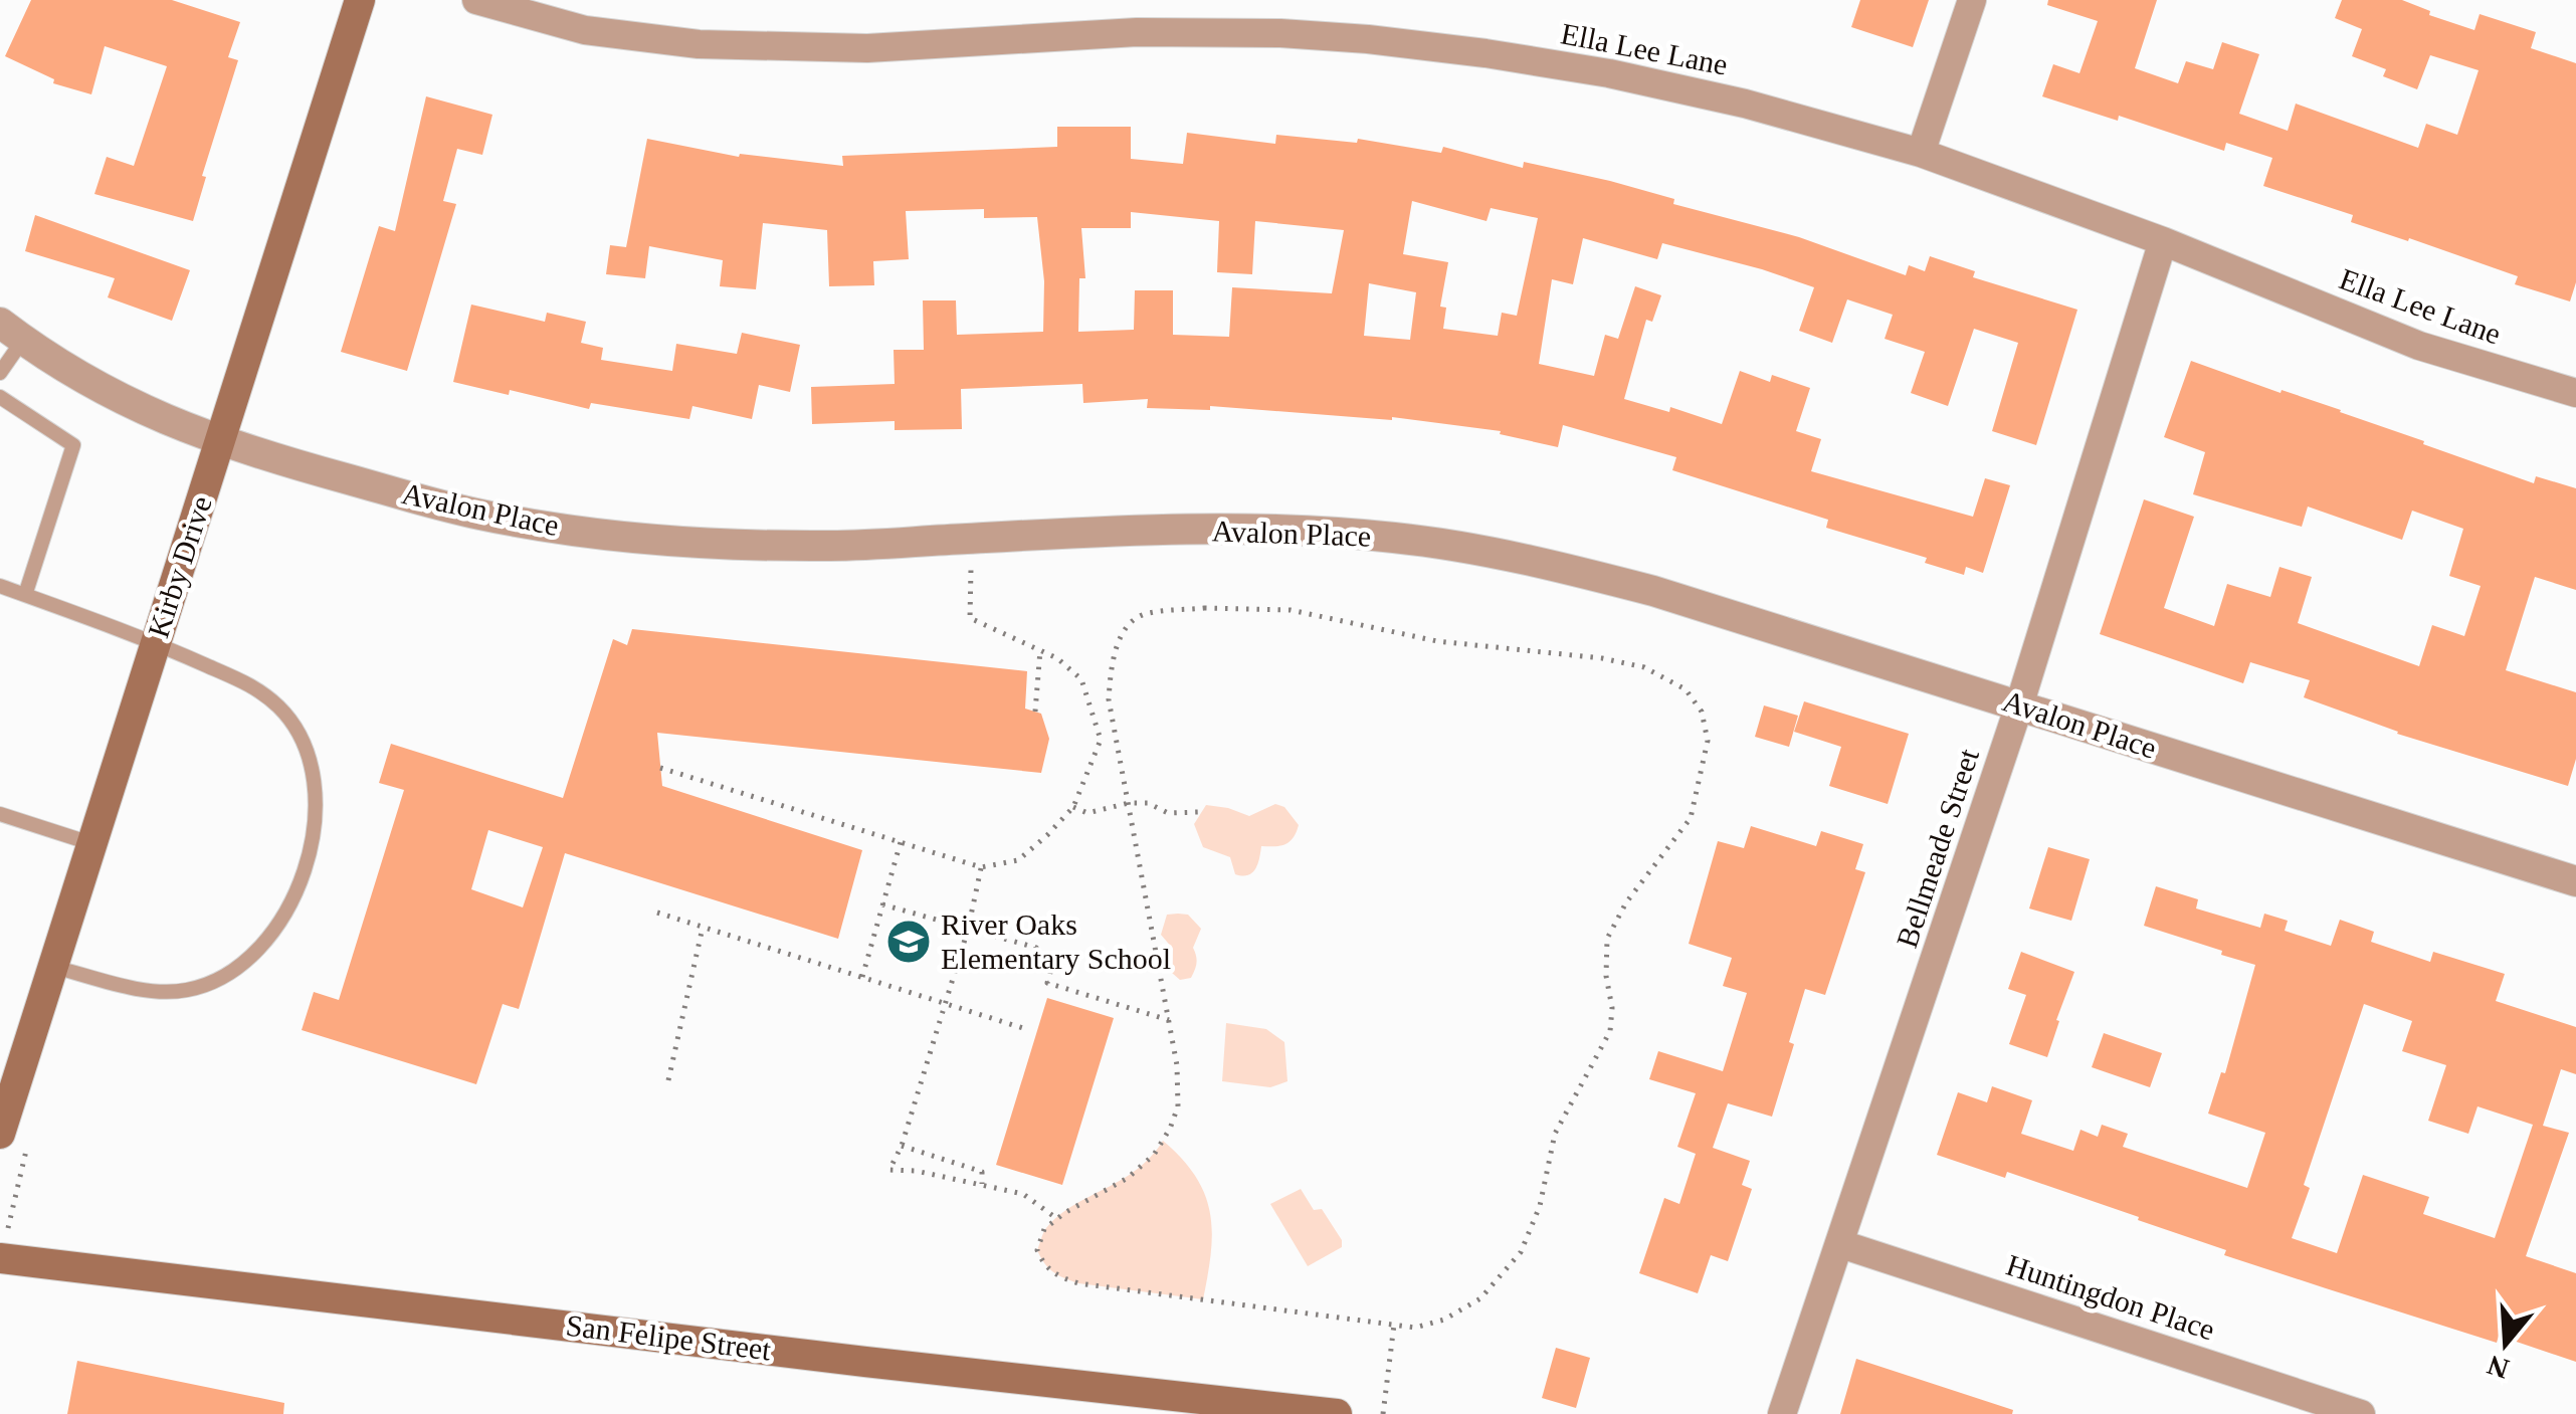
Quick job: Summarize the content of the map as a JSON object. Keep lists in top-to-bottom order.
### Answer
{
  "streets": {
    "main road": ["Kirby Drive", "San Felipe Street"],
    "street": [
      "Ella Lee Lane",
      "Avalon Place",
      "Bellmeade Street",
      "Huntingdon Place"
    ]
  },
  "crossings": [
    ["Ella Lee Lane", "Bellmeade Street"],
    ["Avalon Place", "Kirby Drive"],
    ["Avalon Place", "Bellmeade Street"],
    ["Bellmeade Street", "Huntingdon Place"]
  ],
  "places": {
    "school or university": ["River Oaks Elementary School"]
  },
  "north": "bottom"
}
